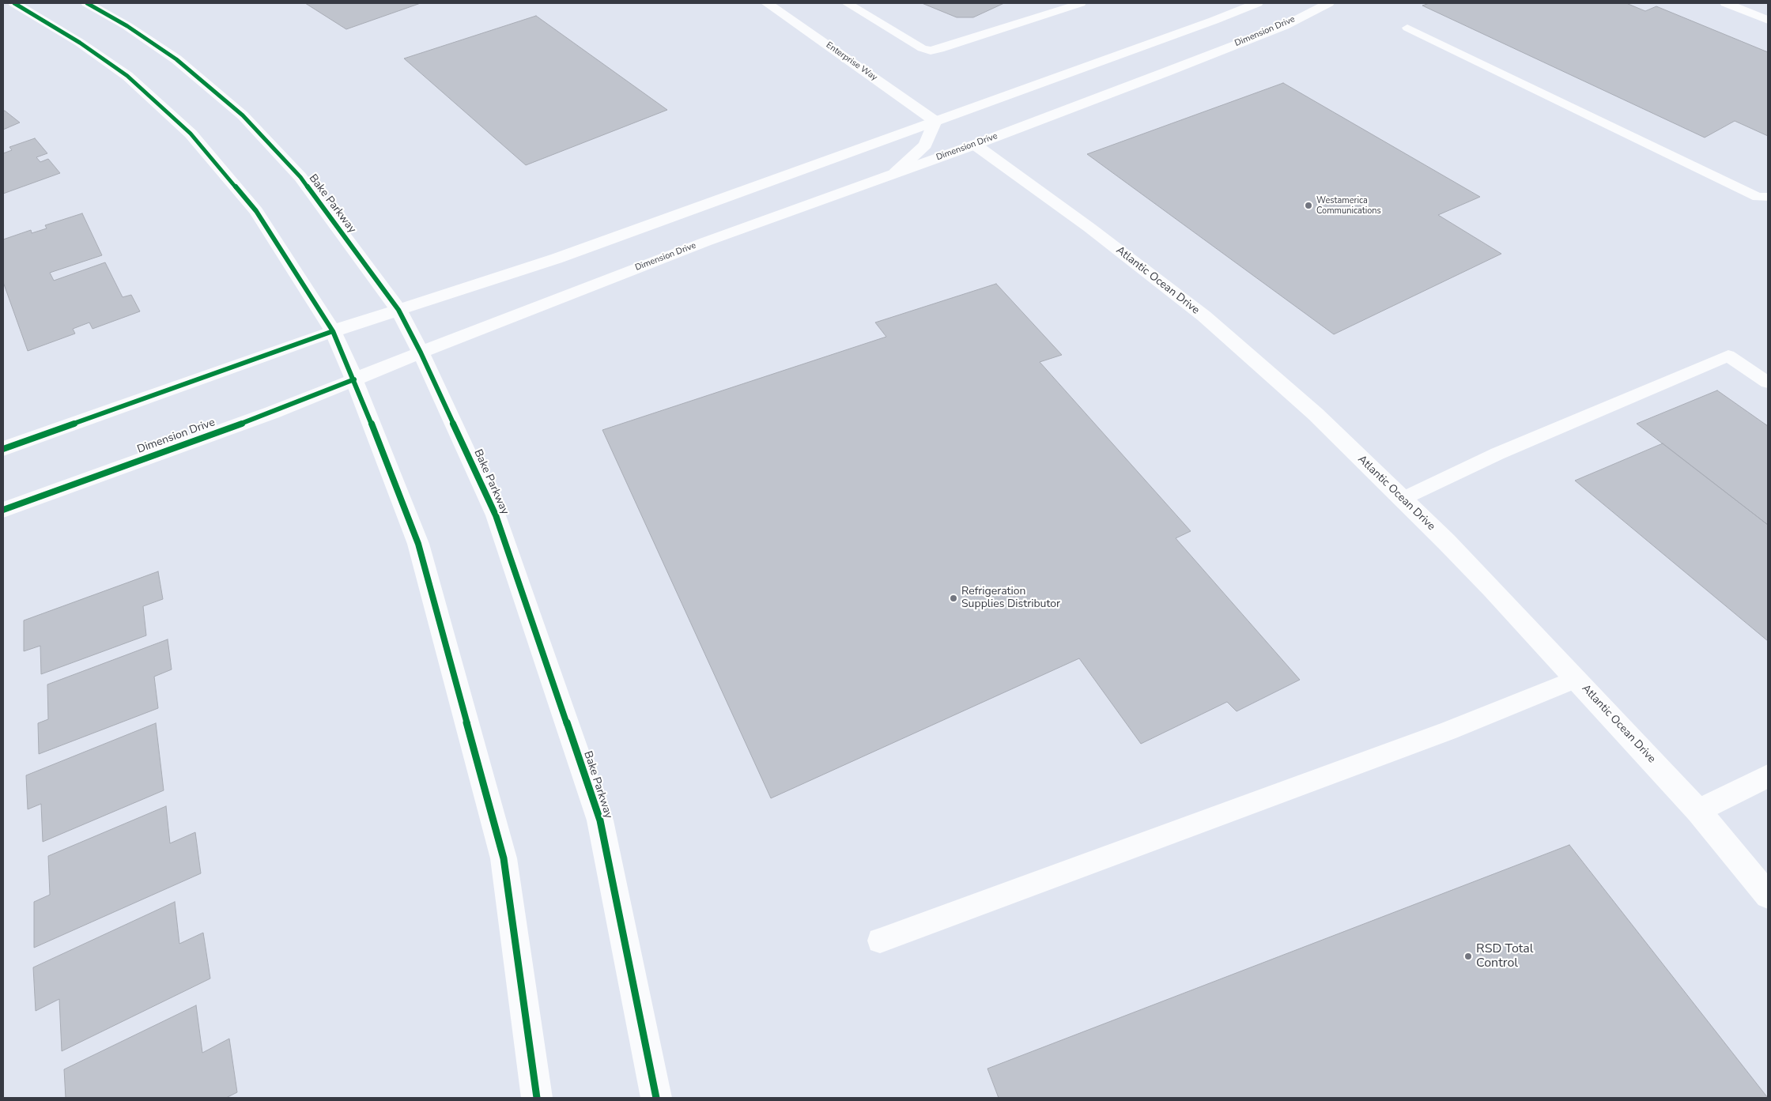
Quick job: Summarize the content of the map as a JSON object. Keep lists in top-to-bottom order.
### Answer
{
  "streets": {
    "main road": [
      "Dimension Drive",
      "Enterprise Way",
      "Bake Parkway",
      "Atlantic Ocean Drive"
    ]
  },
  "crossings": [
    ["Dimension Drive", "Bake Parkway"],
    ["Dimension Drive", "Atlantic Ocean Drive"]
  ],
  "places": ["Westamerica Communications", "Refrigeration Supplies Distributor", "RSD Total Control"]
}
